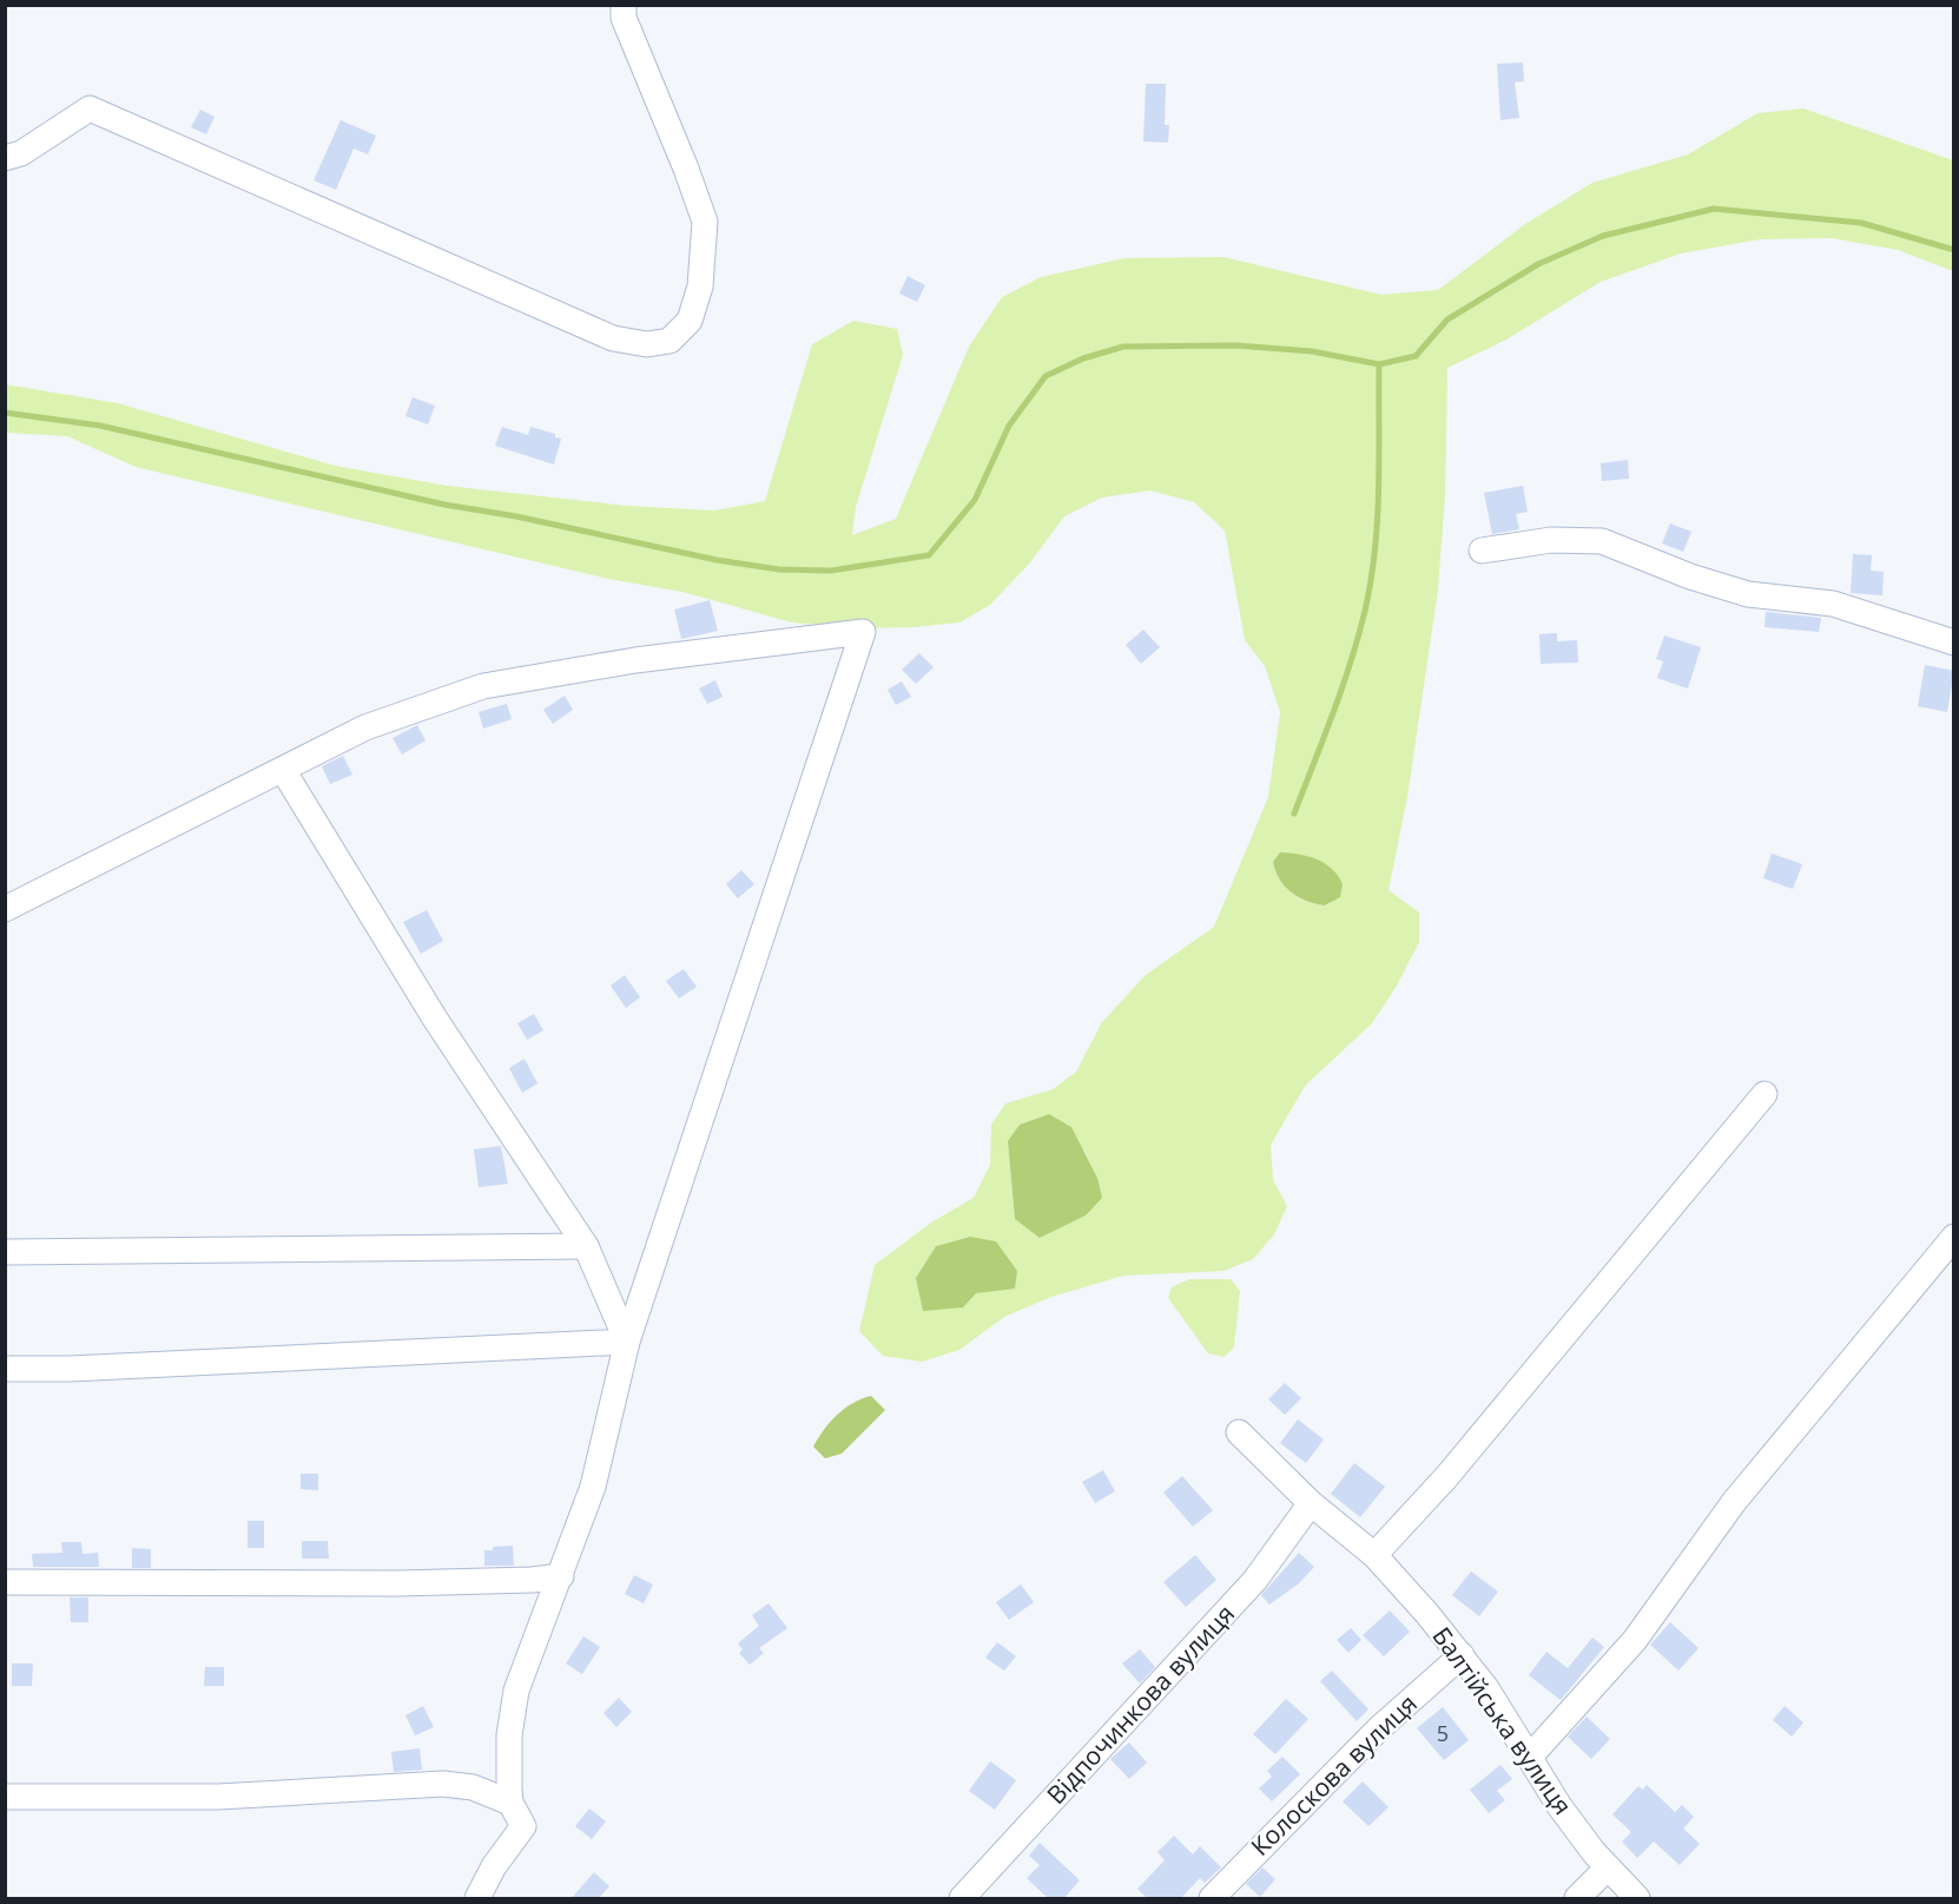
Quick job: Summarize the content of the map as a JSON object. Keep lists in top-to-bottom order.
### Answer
{
  "streets": {
    "street": ["Відпочинкова вулиця", "Балтійська вулиця", "Колоскова вулиця"]
  },
  "crossings": [
    ["Відпочинкова вулиця", "Балтійська вулиця"],
    ["Балтійська вулиця", "Колоскова вулиця"]
  ],
  "house_numbers": ["5"]
}
